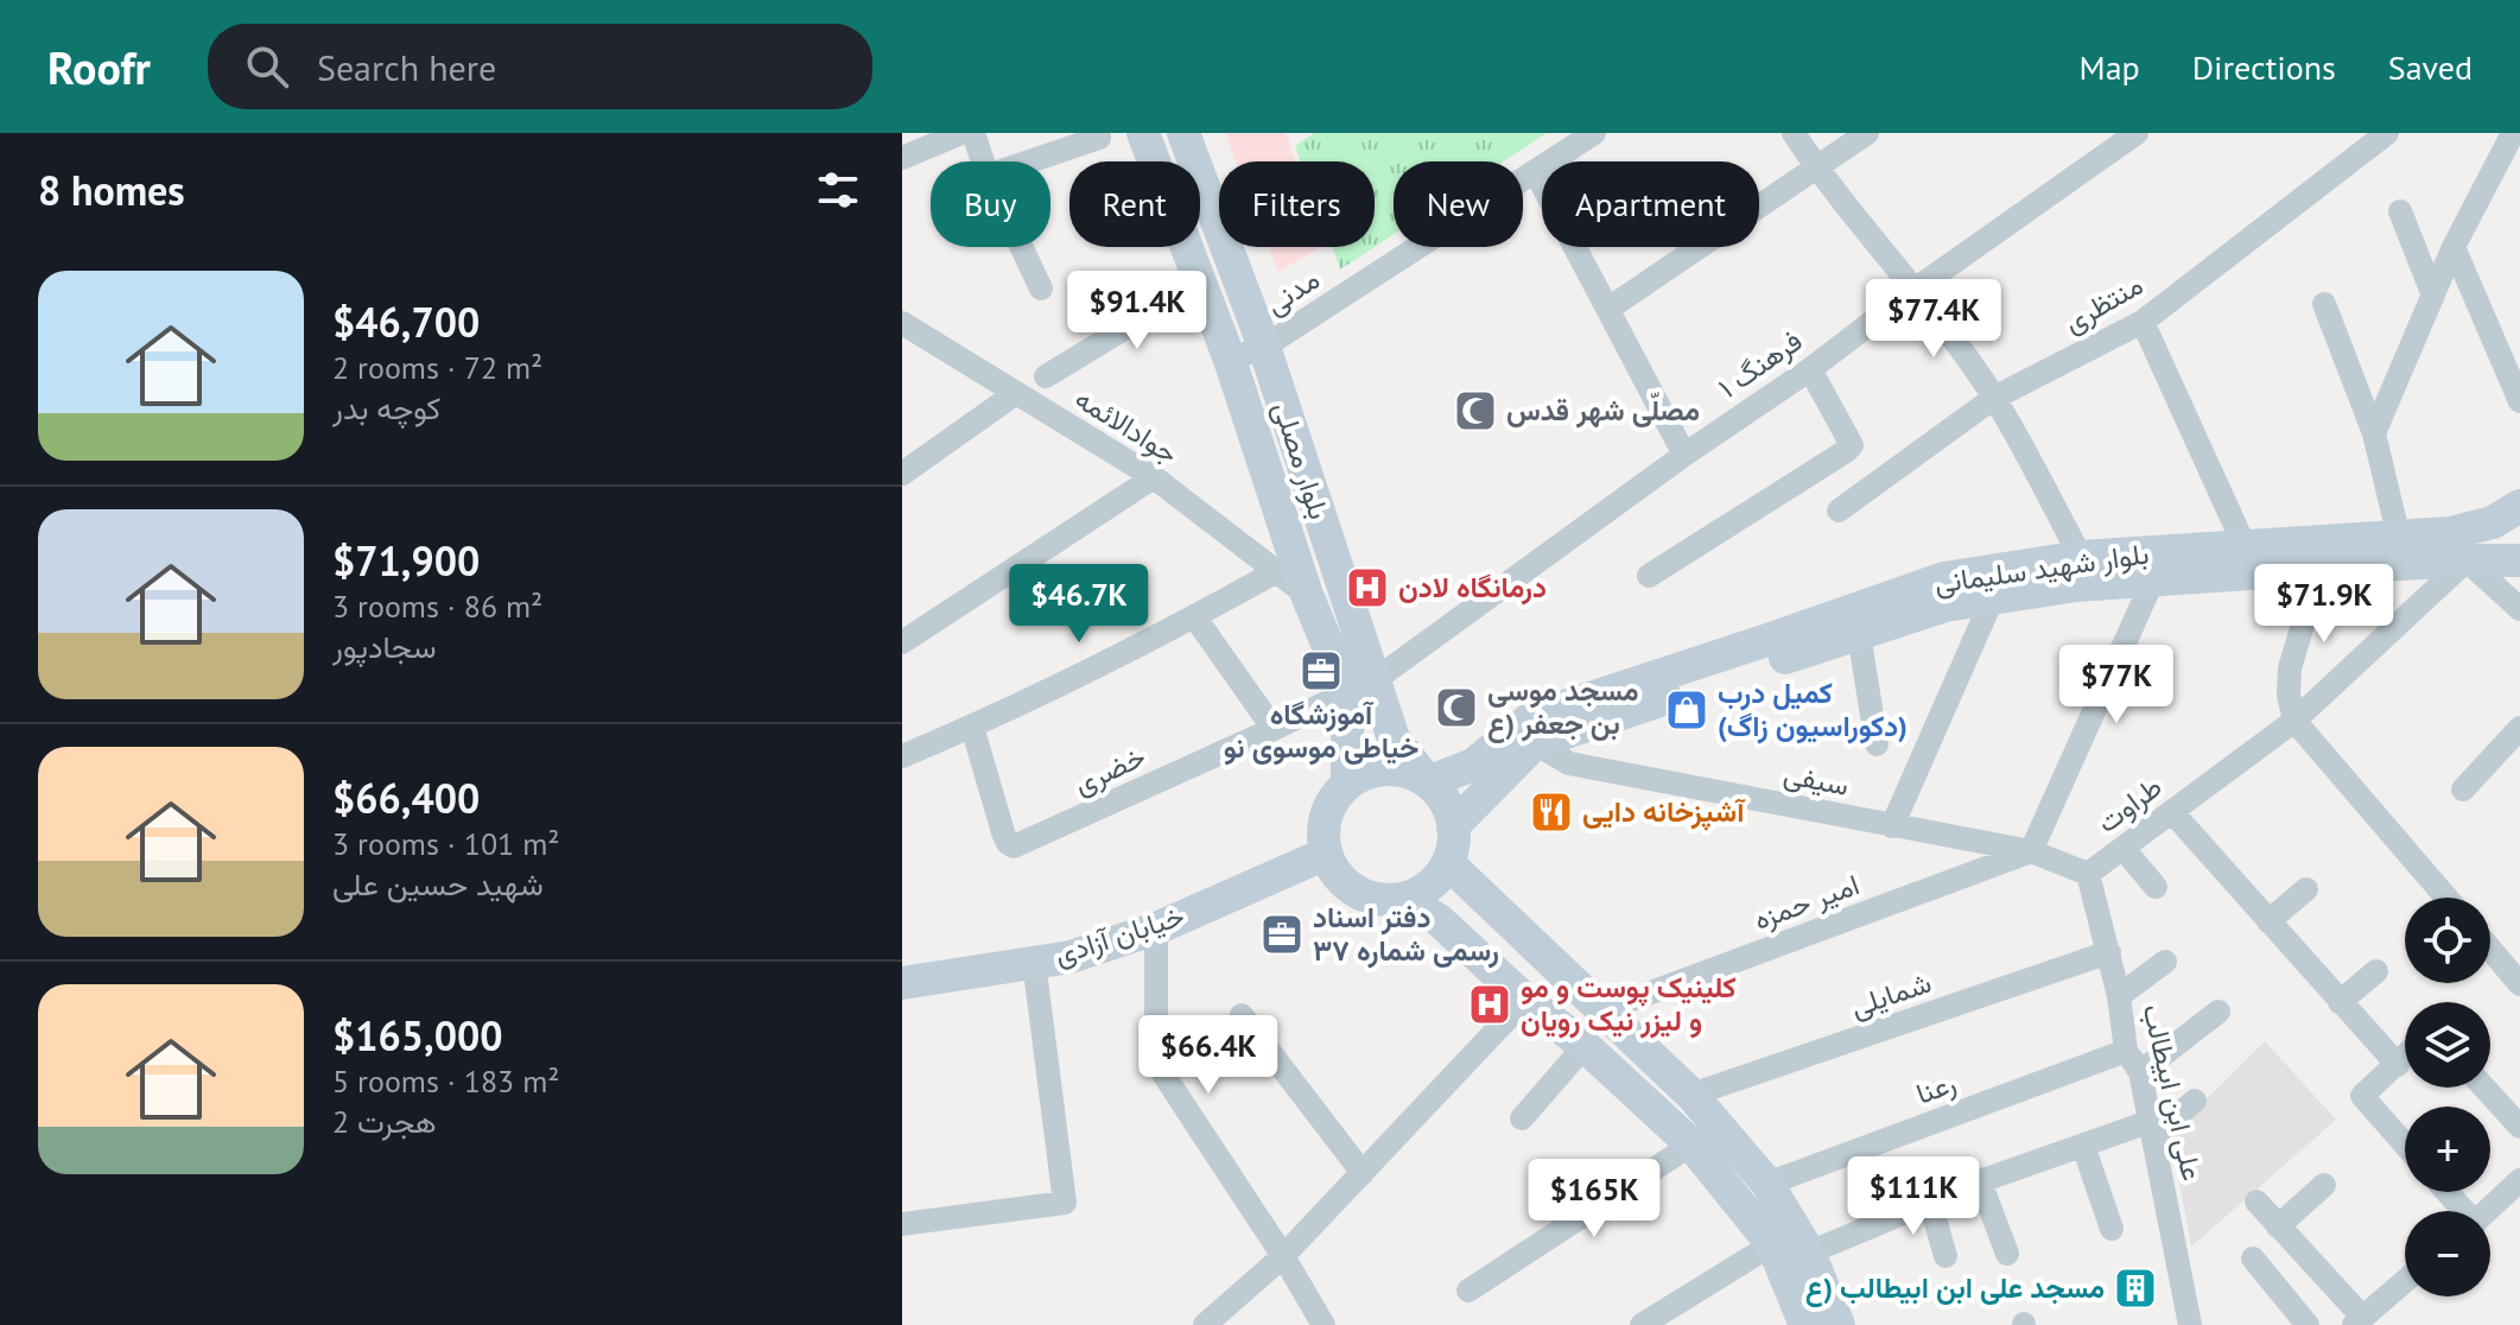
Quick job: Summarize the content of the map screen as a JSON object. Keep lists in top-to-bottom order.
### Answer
{
  "streets": {
    "main road": ["بلوار مصلی", "بلوار شهید سلیمانی", "خیابان آزادی"],
    "street": [
      "مدنی",
      "منتظری",
      "فرهنگ ۱",
      "جوادالائمه",
      "خضری",
      "سیفی",
      "طراوت",
      "امیر حمزه",
      "شمایلی",
      "رعنا",
      "علی ابن ابیطالب"
    ]
  },
  "crossings": [
    ["مدنی", "بلوار مصلی"],
    ["فرهنگ ۱", "بلوار مصلی"],
    ["فرهنگ ۱", "خضری"],
    ["جوادالائمه", "بلوار مصلی"],
    ["بلوار مصلی", "بلوار شهید سلیمانی"],
    ["بلوار مصلی", "خضری"],
    ["بلوار مصلی", "خیابان آزادی"],
    ["بلوار شهید سلیمانی", "سیفی"],
    ["بلوار شهید سلیمانی", "طراوت"],
    ["بلوار شهید سلیمانی", "خیابان آزادی"],
    ["سیفی", "طراوت"],
    ["سیفی", "امیر حمزه"],
    ["سیفی", "علی ابن ابیطالب"],
    ["طراوت", "علی ابن ابیطالب"],
    ["شمایلی", "علی ابن ابیطالب"],
    ["رعنا", "علی ابن ابیطالب"]
  ],
  "places": {
    "mosque": ["مصلّی شهر قدس", "مسجد موسی بن جعفر (ع"],
    "hospital": ["درمانگاه لادن", "کلینیک پوست و مو و لیزر نیک رویان"],
    "office": ["آموزشگاه خیاطی موسوی نو", "دفتر اسناد رسمی شماره ۳۷"],
    "shop": ["کمیل درب (دکوراسیون زاگ)"],
    "restaurant": ["آشپزخانه دایی"],
    "building": ["مسجد علی ابن ابیطالب (ع"]
  },
  "page": {
    "header": "Roofr",
    "search": "Search here",
    "nav": ["Map", "Directions", "Saved"],
    "heading": "8 homes",
    "chip": [
      "Buy",
      "Rent",
      "Filters",
      "New",
      "Apartment"
    ],
    "list": [
      {
        "name": "$46,700",
        "note": "2 rooms · 72 m² · کوچه بدر"
      },
      {
        "name": "$71,900",
        "note": "3 rooms · 86 m² · سجادپور"
      },
      {
        "name": "$66,400",
        "note": "3 rooms · 101 m² · شهید حسین علی"
      },
      {
        "name": "$165,000",
        "note": "5 rooms · 183 m² · هجرت 2"
      }
    ],
    "price": [
      "$91.4K",
      "$77.4K",
      "$46.7K",
      "$71.9K",
      "$77K",
      "$66.4K",
      "$111K",
      "$165K"
    ],
    "map_buttons": ["+", "−"]
  }
}
